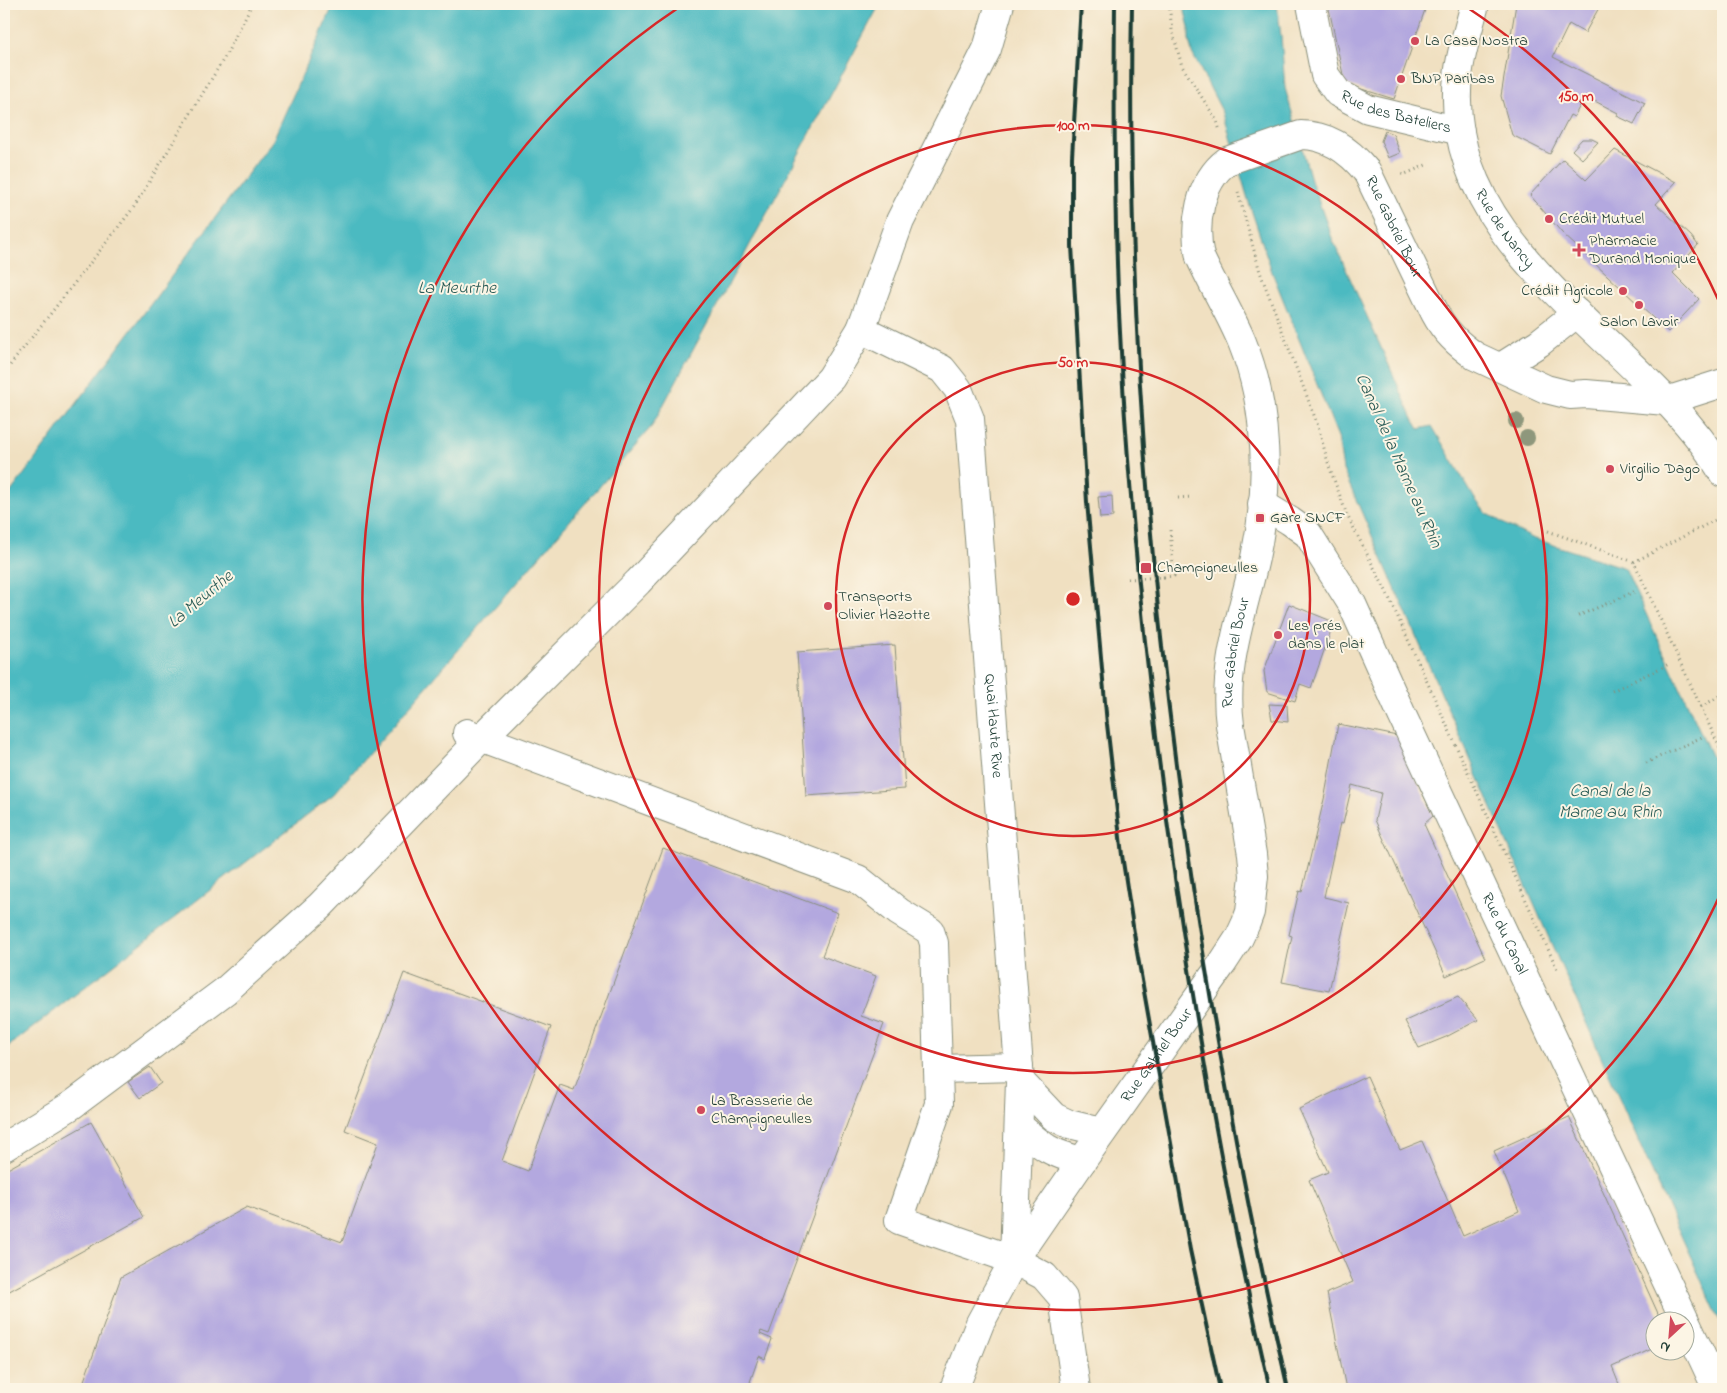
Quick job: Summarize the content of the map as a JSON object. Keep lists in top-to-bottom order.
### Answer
{
  "streets": {
    "street": [
      "Rue des Bateliers",
      "Rue de Nancy",
      "Rue Gabriel Bour",
      "Quai Haute Rive",
      "Rue du Canal"
    ]
  },
  "crossings": [
    ["Rue des Bateliers", "Rue de Nancy"],
    ["Rue de Nancy", "Rue Gabriel Bour"],
    ["Rue Gabriel Bour", "Quai Haute Rive"],
    ["Rue Gabriel Bour", "Rue du Canal"]
  ],
  "water": ["La Meurthe", "Canal de la Marne au Rhin"],
  "places": {
    "other": [
      "La Casa Nostra",
      "BNP Paribas",
      "Crédit Mutuel",
      "Crédit Agricole",
      "Salon Lavoir",
      "Virgilio Dago",
      "Transports Olivier Hazotte",
      "Les prés dans le plat",
      "La Brasserie de Champigneulles"
    ],
    "health": ["Pharmacie Durand Monique"],
    "transit": ["Gare SNCF", "Champigneulles"]
  },
  "north": "bottom left",
  "rings": ["150 m", "100 m", "50 m"]
}
